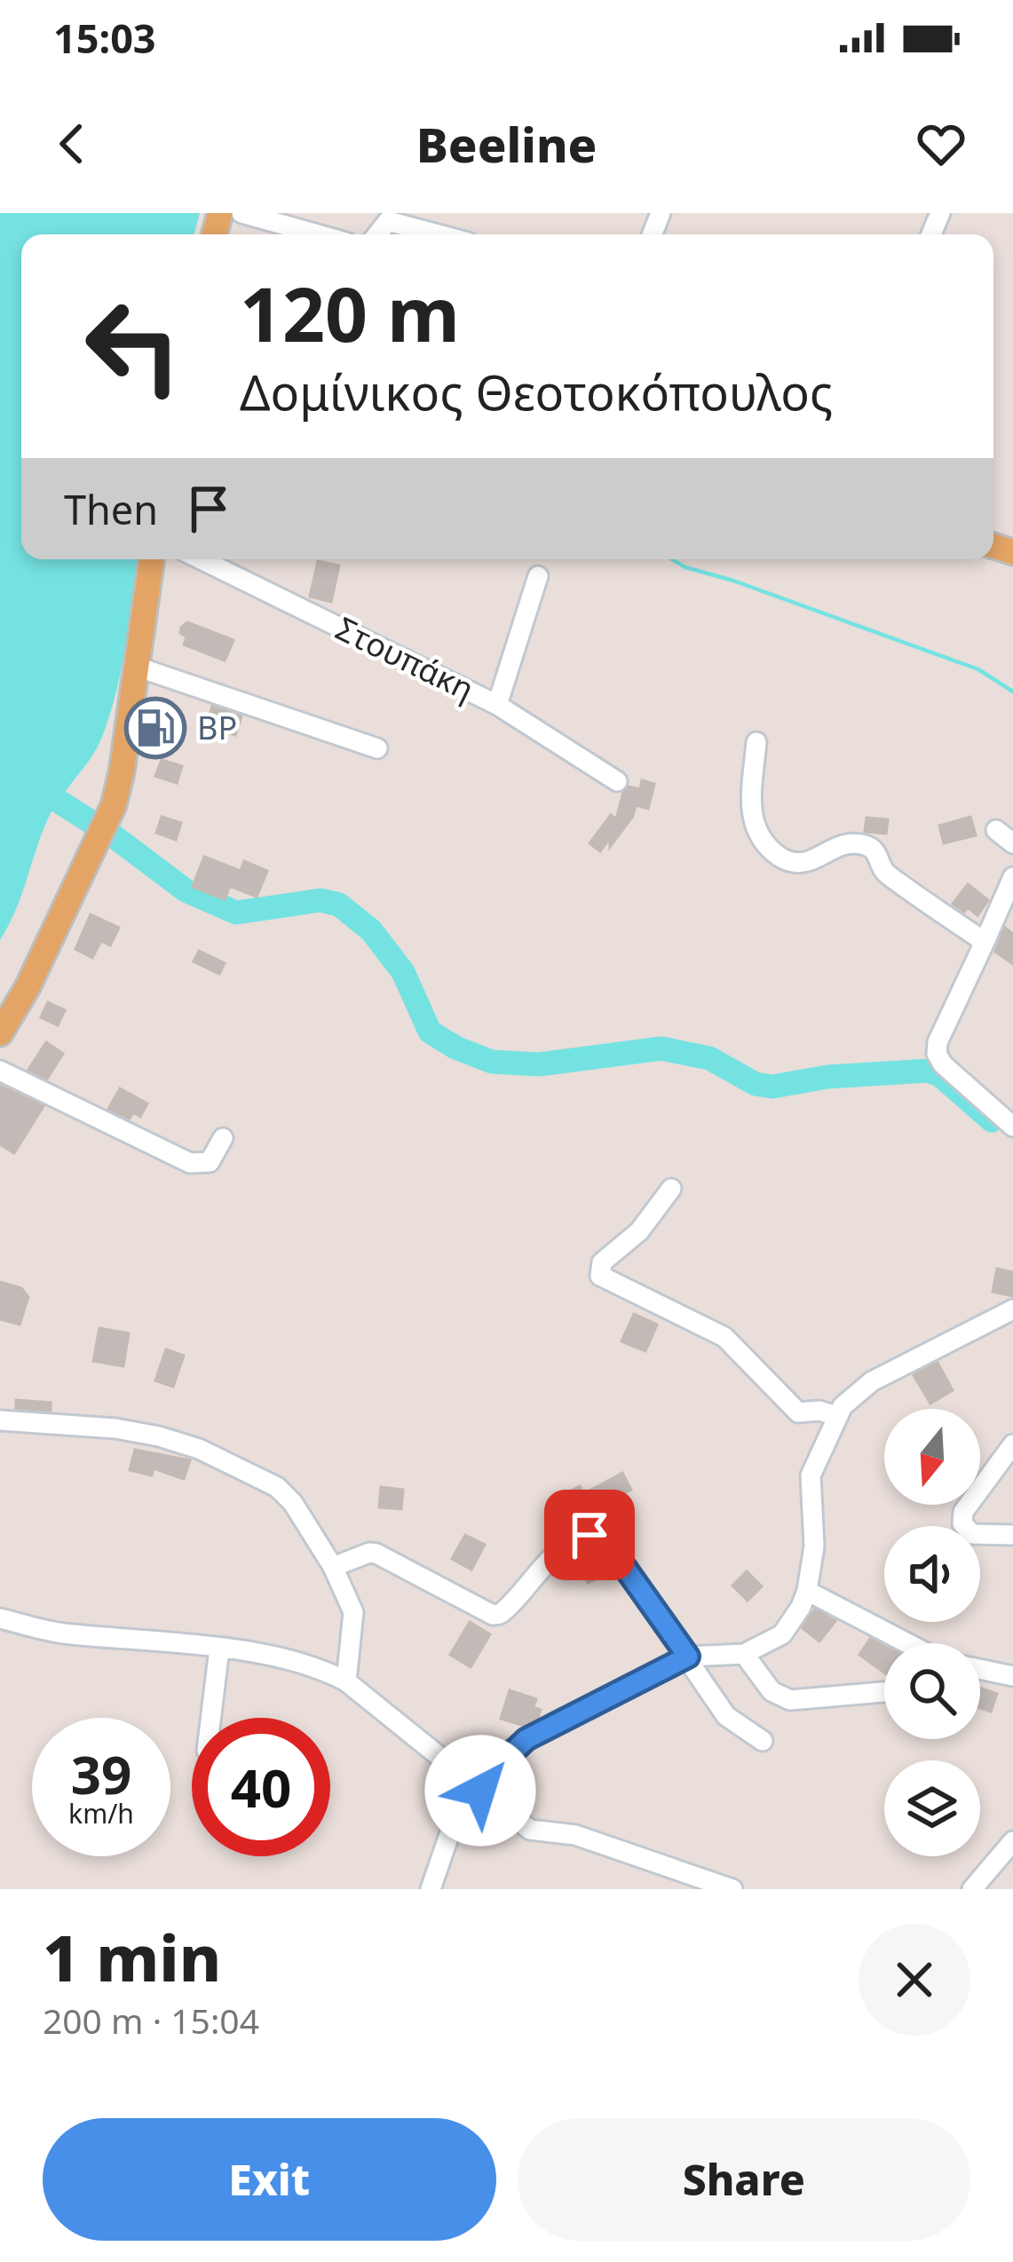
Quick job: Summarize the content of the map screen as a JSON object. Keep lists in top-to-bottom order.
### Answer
{
  "streets": {
    "street": ["Στουπάκη"]
  },
  "places": {
    "fuel station": ["BP"]
  },
  "north": "bottom",
  "page": {
    "status": "15:03",
    "header": "Beeline",
    "turn": ["120 m", "Δομίνικος Θεοτοκόπουλος"],
    "then": "Then",
    "speed": "39 km/h",
    "limit": "40",
    "heading": ["1 min", "200 m · 15:04"],
    "buttons": ["Exit", "Share"]
  }
}
